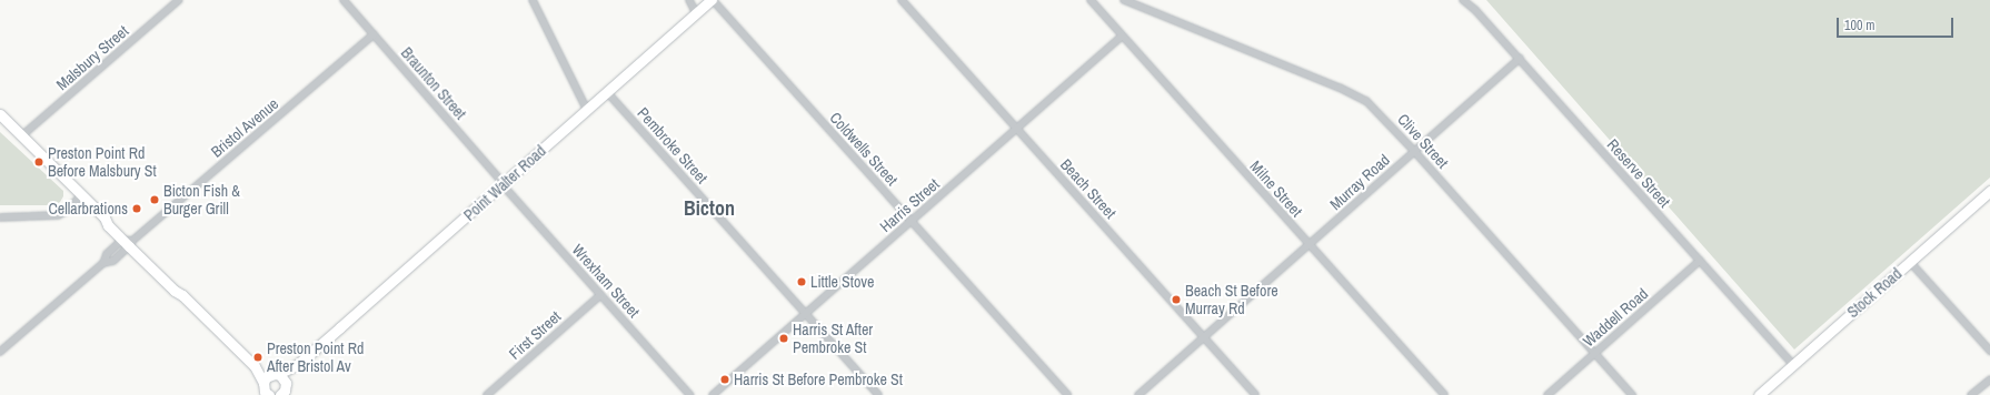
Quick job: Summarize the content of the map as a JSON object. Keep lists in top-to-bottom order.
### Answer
{
  "streets": {
    "street": [
      "Malsbury Street",
      "Braunton Street",
      "Bristol Avenue",
      "Clive Street",
      "Pembroke Street",
      "Coldwells Street",
      "Reserve Street",
      "Murray Road",
      "Point Walter Road",
      "Beach Street",
      "Milne Street",
      "Harris Street",
      "Wrexham Street",
      "Stock Road",
      "Waddell Road",
      "First Street"
    ]
  },
  "crossings": [
    ["Braunton Street", "Bristol Avenue"],
    ["Braunton Street", "Point Walter Road"],
    ["Braunton Street", "Wrexham Street"],
    ["Clive Street", "Murray Road"],
    ["Clive Street", "Waddell Road"],
    ["Pembroke Street", "Point Walter Road"],
    ["Pembroke Street", "Harris Street"],
    ["Coldwells Street", "Point Walter Road"],
    ["Coldwells Street", "Harris Street"],
    ["Reserve Street", "Murray Road"],
    ["Reserve Street", "Stock Road"],
    ["Reserve Street", "Waddell Road"],
    ["Murray Road", "Beach Street"],
    ["Murray Road", "Milne Street"],
    ["Point Walter Road", "Wrexham Street"],
    ["Beach Street", "Harris Street"],
    ["Milne Street", "Harris Street"],
    ["Wrexham Street", "First Street"]
  ],
  "districts": ["Bicton"],
  "places": [
    "Preston Point Rd Before Malsbury St",
    "Bicton Fish & Burger Grill",
    "Cellarbrations",
    "Little Stove",
    "Beach St Before Murray Rd",
    "Harris St After Pembroke St",
    "Preston Point Rd After Bristol Av",
    "Harris St Before Pembroke St"
  ],
  "scale_bar": "100 m"
}
